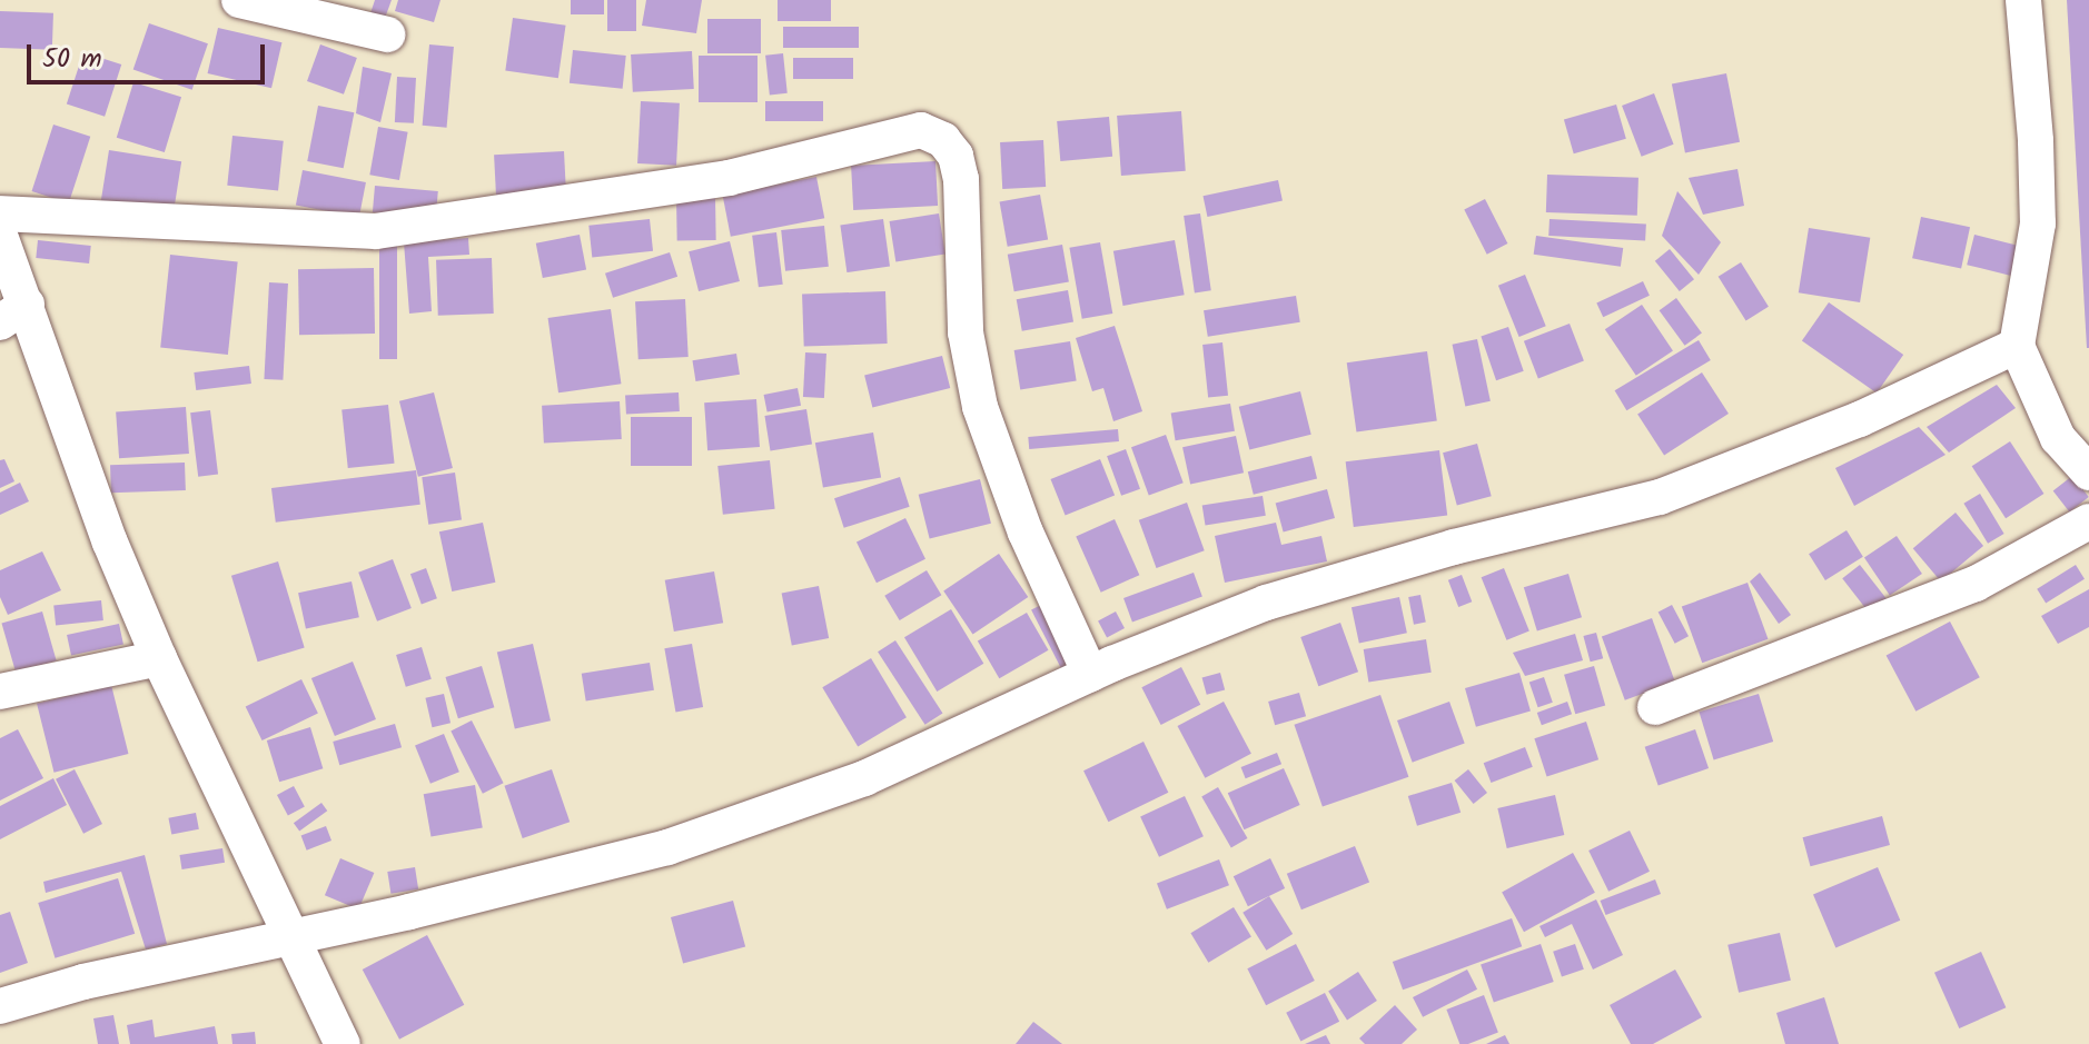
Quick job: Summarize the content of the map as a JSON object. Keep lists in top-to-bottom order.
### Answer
{
  "scale_bar": "50 m"
}
